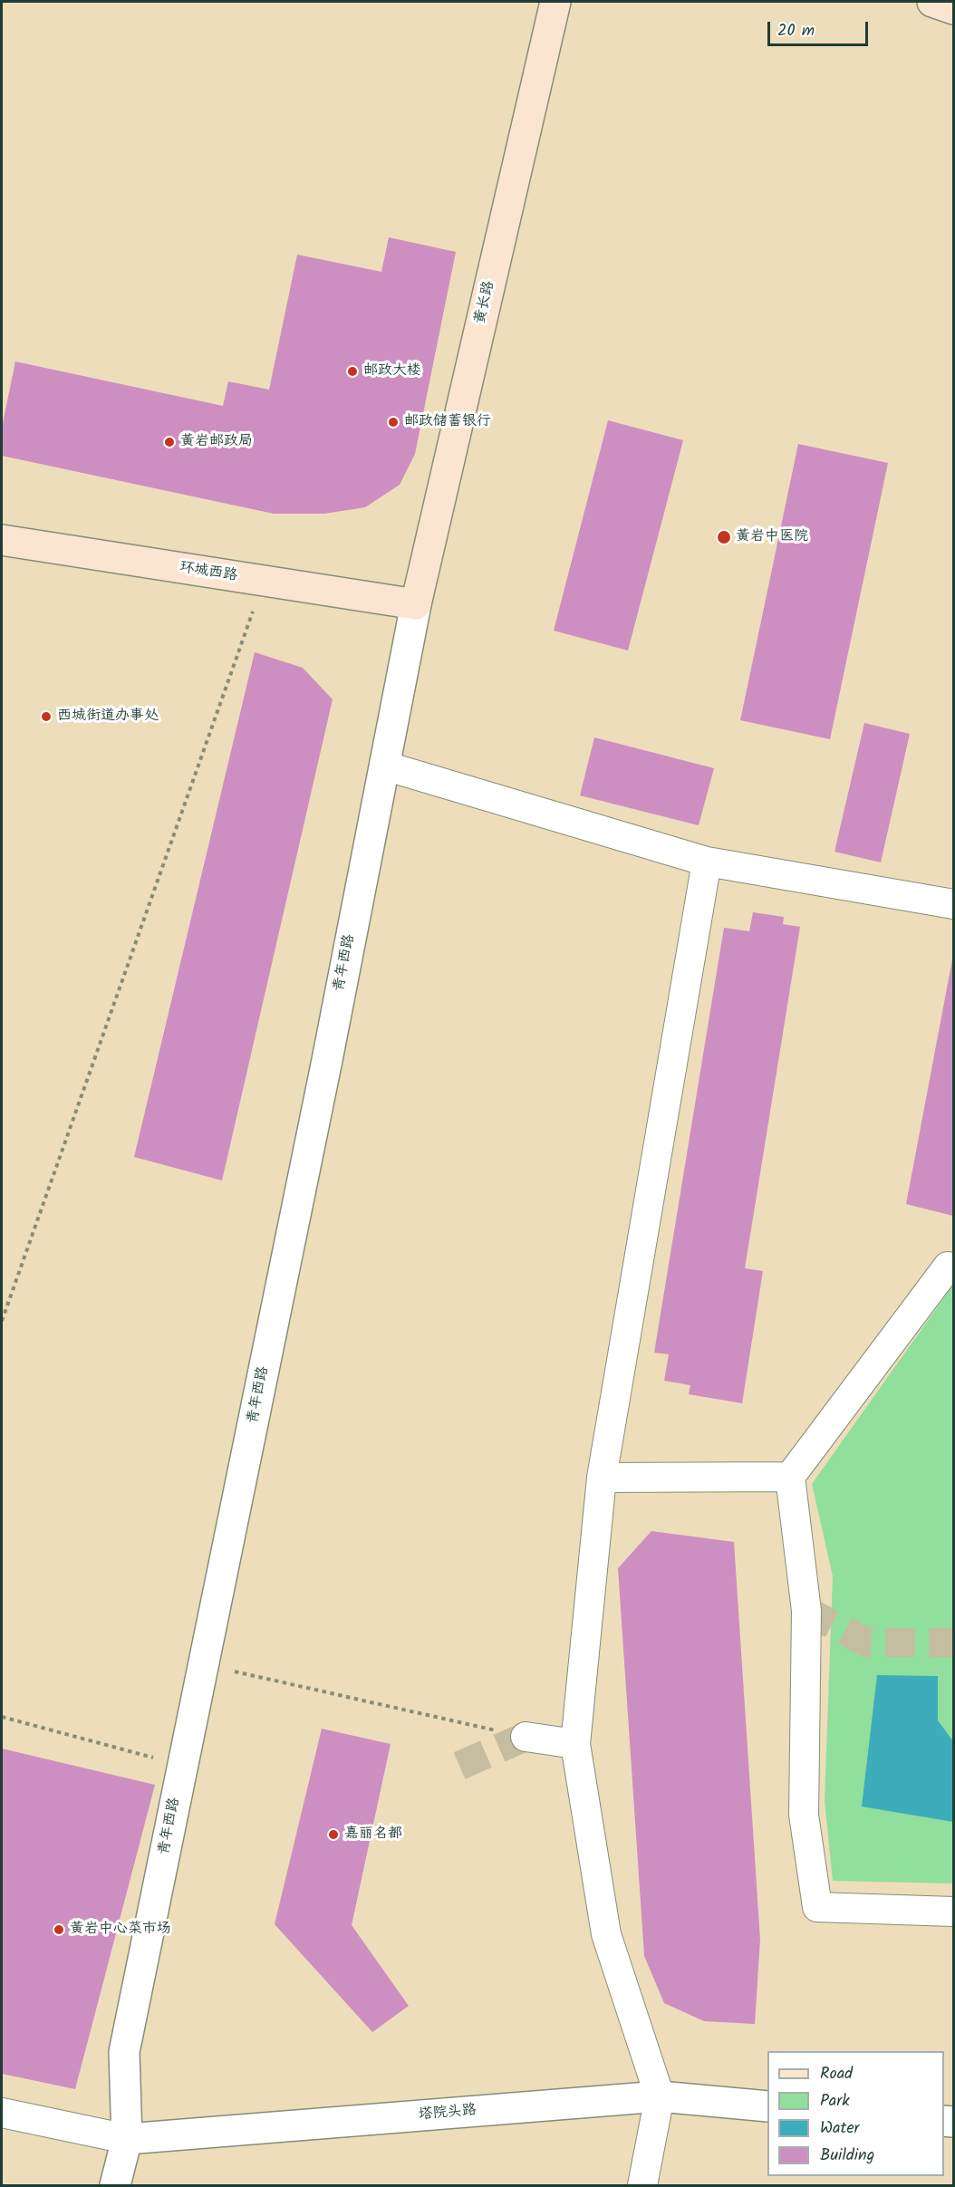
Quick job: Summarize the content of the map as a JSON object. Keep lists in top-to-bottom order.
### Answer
{
  "streets": {
    "main road": ["黄长路", "环城西路"],
    "street": ["青年西路", "塔院头路"]
  },
  "crossings": [
    ["黄长路", "环城西路"],
    ["黄长路", "青年西路"],
    ["环城西路", "青年西路"],
    ["青年西路", "塔院头路"]
  ],
  "places": [
    "邮政大楼",
    "邮政储蓄银行",
    "黄岩邮政局",
    "黄岩中医院",
    "西城街道办事处",
    "嘉丽名都",
    "黄岩中心菜市场"
  ],
  "legend": [
    "Road",
    "Park",
    "Water",
    "Building"
  ],
  "scale_bar": "20 m"
}
